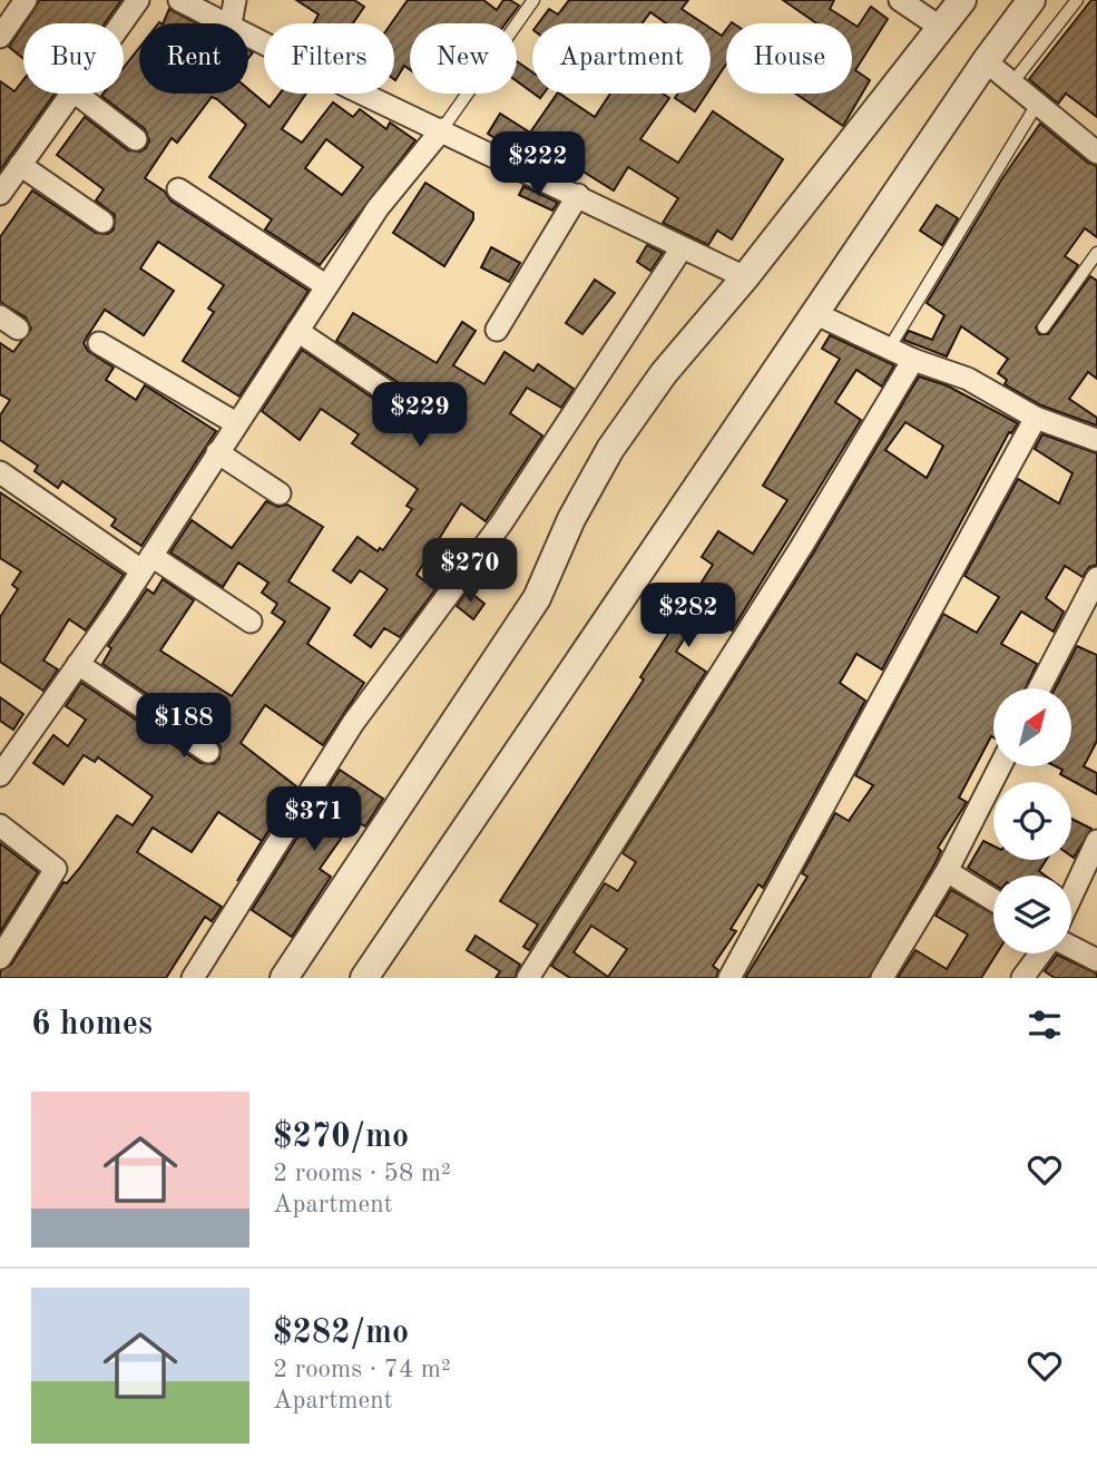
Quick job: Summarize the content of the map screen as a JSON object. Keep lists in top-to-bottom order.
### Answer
{
  "north": "top right",
  "page": {
    "chip": [
      "Buy",
      "Rent",
      "Filters",
      "New",
      "Apartment",
      "House"
    ],
    "price": [
      "$222",
      "$229",
      "$270",
      "$282",
      "$188",
      "$371"
    ],
    "heading": "6 homes",
    "list": [
      {
        "name": "$270/mo",
        "note": "2 rooms · 58 m² · Apartment"
      },
      {
        "name": "$282/mo",
        "note": "2 rooms · 74 m² · Apartment"
      }
    ]
  }
}
